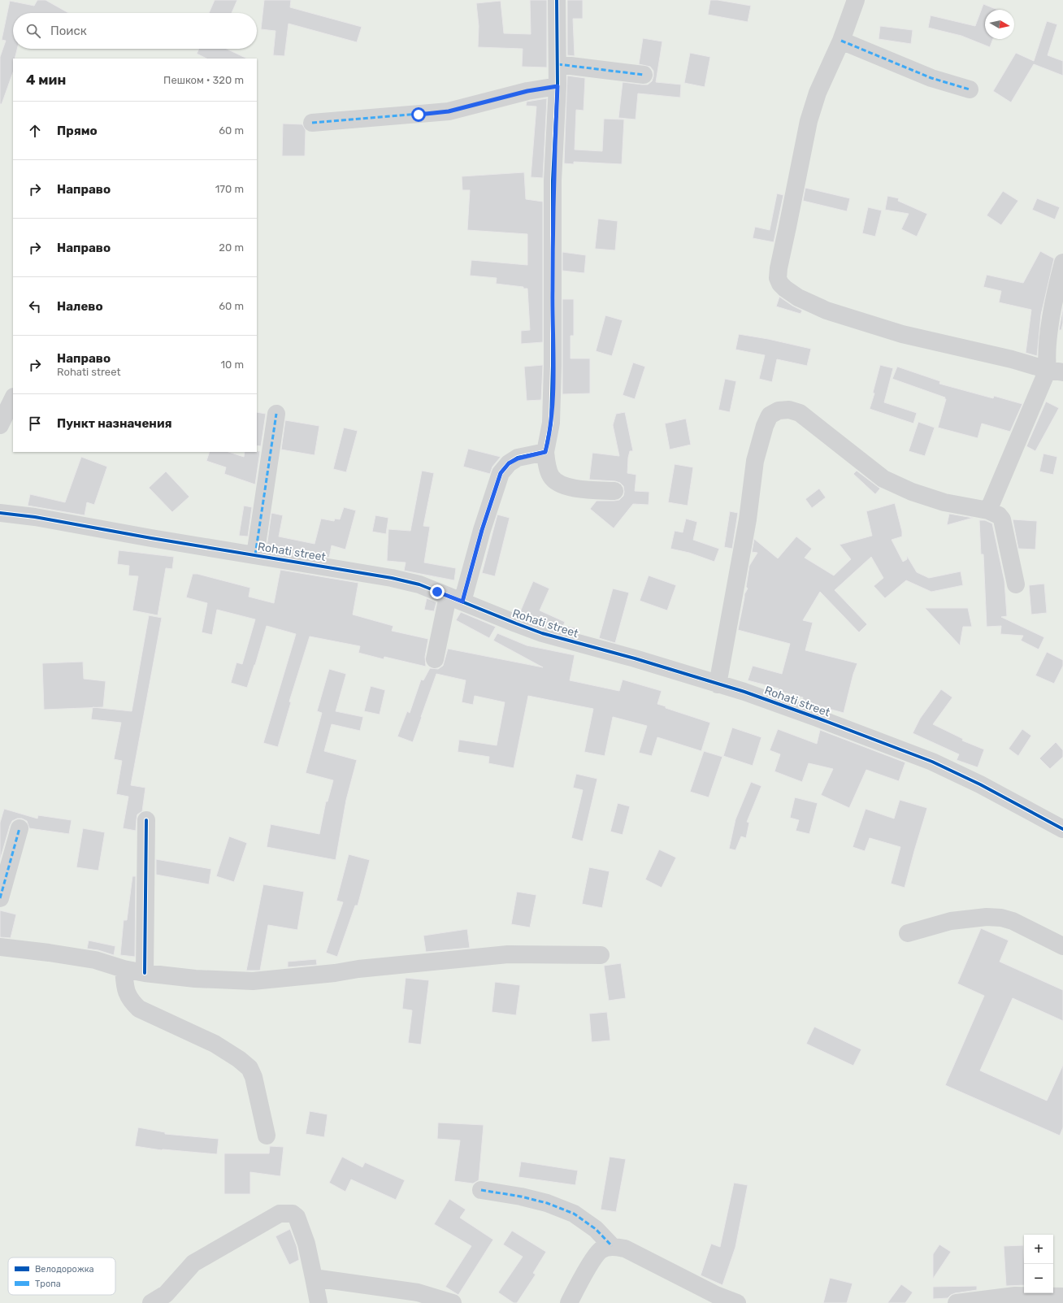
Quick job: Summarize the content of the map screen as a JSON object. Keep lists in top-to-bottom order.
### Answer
{
  "streets": {
    "street": ["Rohati street"]
  },
  "legend": ["Велодорожка", "Тропа"],
  "north": "right",
  "page": {
    "search": "Поиск",
    "heading": ["4 мин", "Пешком · 320 m"],
    "list": [
      ["Прямо", "60 m"],
      ["Направо", "170 m"],
      ["Направо", "20 m"],
      ["Налево", "60 m"],
      ["Направо", "Rohati street", "10 m"],
      "Пункт назначения"
    ],
    "map_buttons": ["+", "−"]
  }
}
